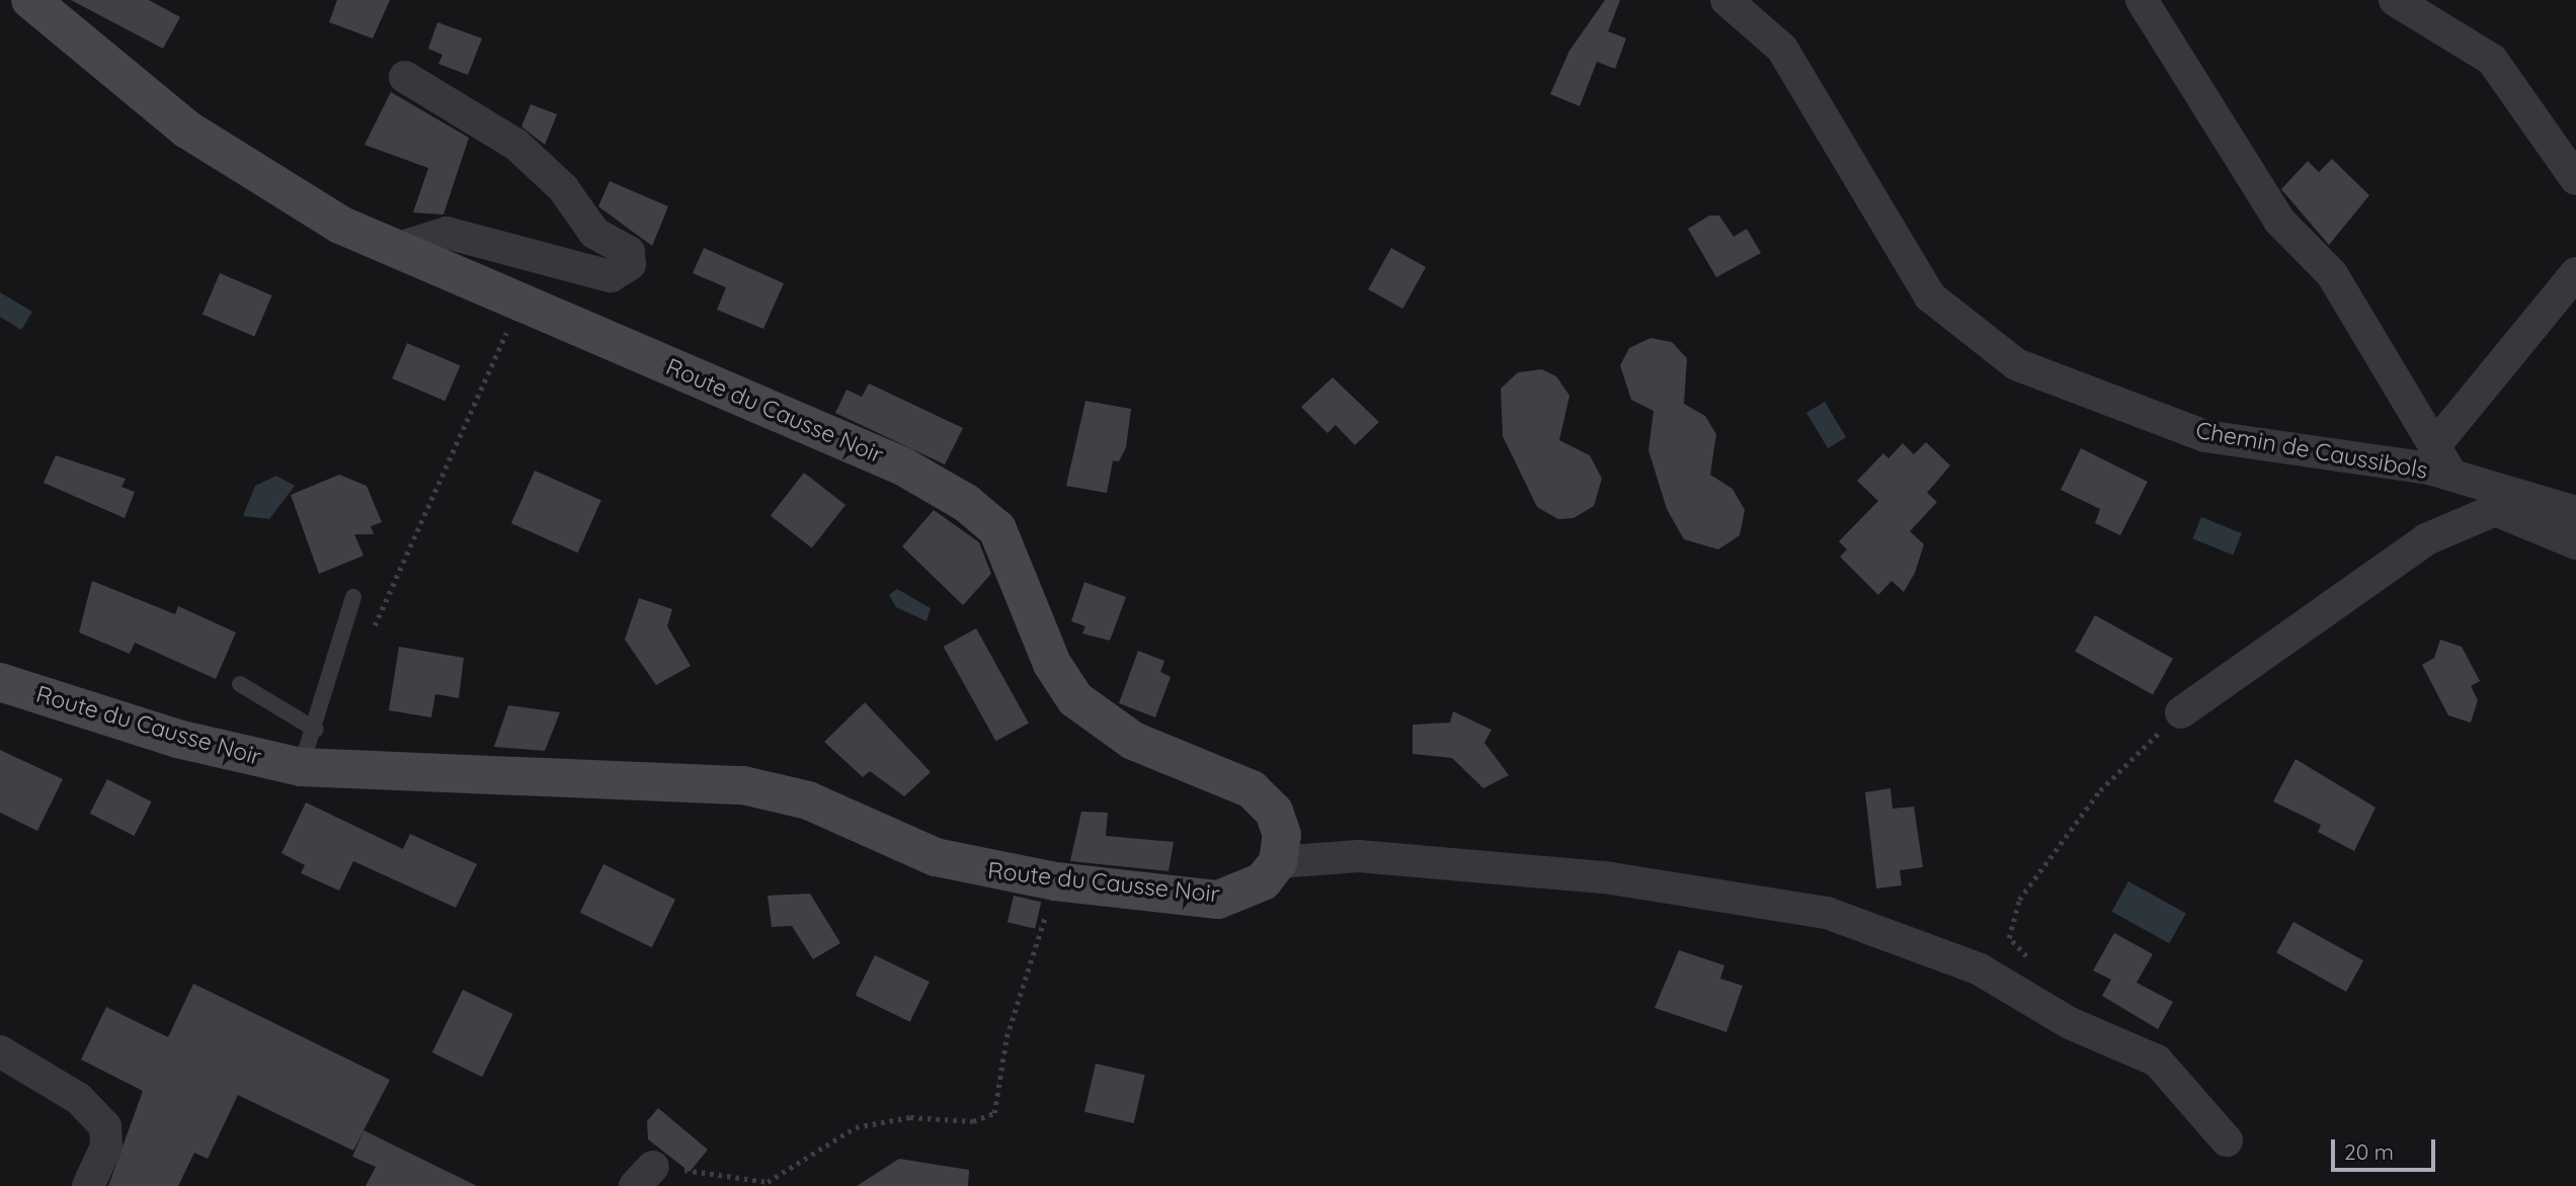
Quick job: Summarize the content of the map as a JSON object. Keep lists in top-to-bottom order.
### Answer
{
  "streets": {
    "street": ["Route du Causse Noir", "Chemin de Caussibols"]
  },
  "scale_bar": "20 m"
}
